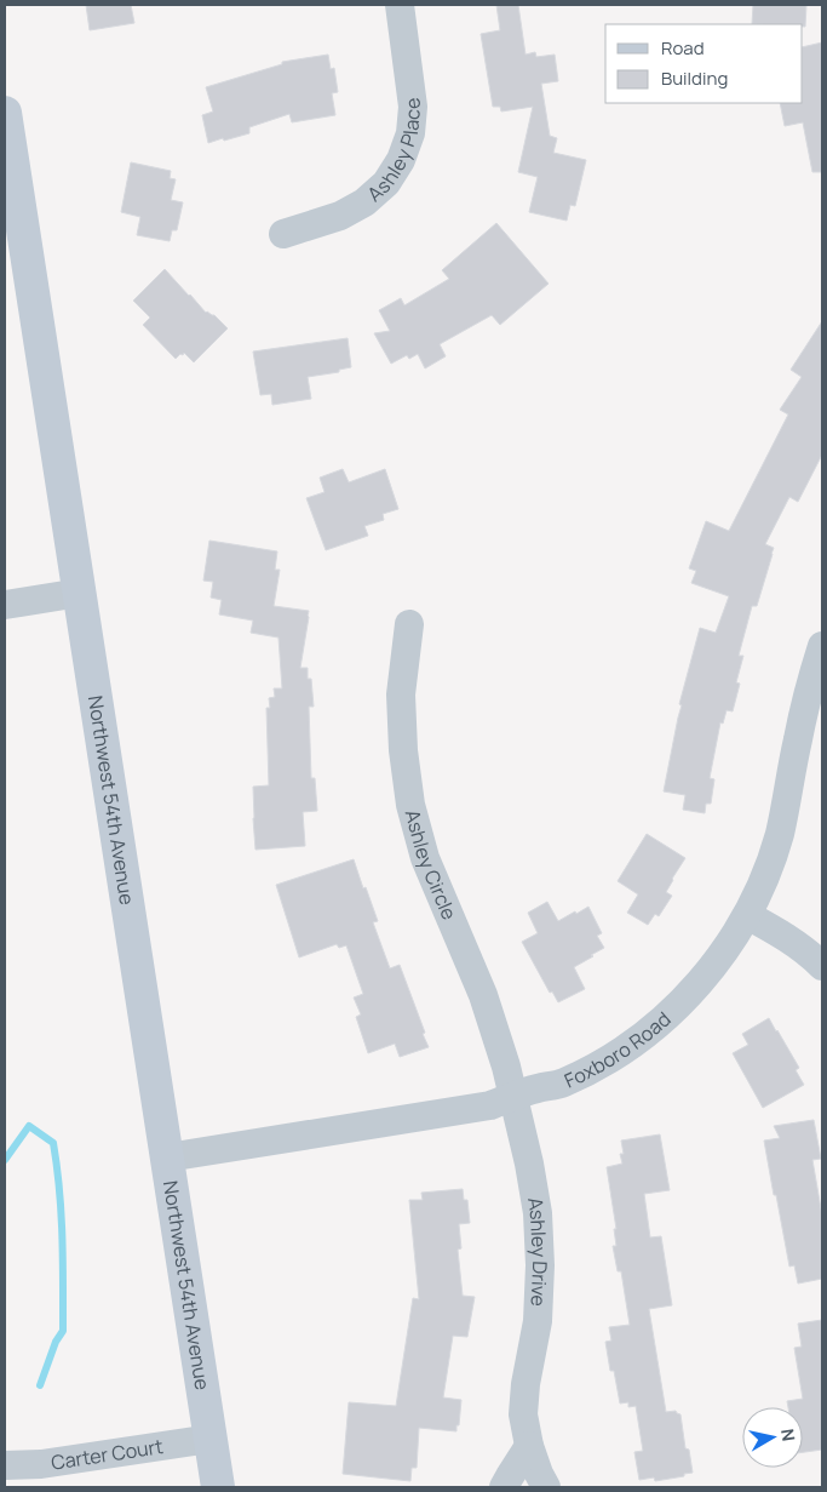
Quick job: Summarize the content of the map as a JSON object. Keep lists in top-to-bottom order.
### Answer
{
  "streets": {
    "street": [
      "Ashley Place",
      "Northwest 54th Avenue",
      "Ashley Circle",
      "Foxboro Road",
      "Ashley Drive",
      "Carter Court"
    ]
  },
  "crossings": [
    ["Northwest 54th Avenue", "Foxboro Road"],
    ["Northwest 54th Avenue", "Carter Court"],
    ["Ashley Circle", "Foxboro Road"],
    ["Ashley Circle", "Ashley Drive"],
    ["Foxboro Road", "Ashley Drive"]
  ],
  "legend": ["Road", "Building"],
  "north": "right"
}
